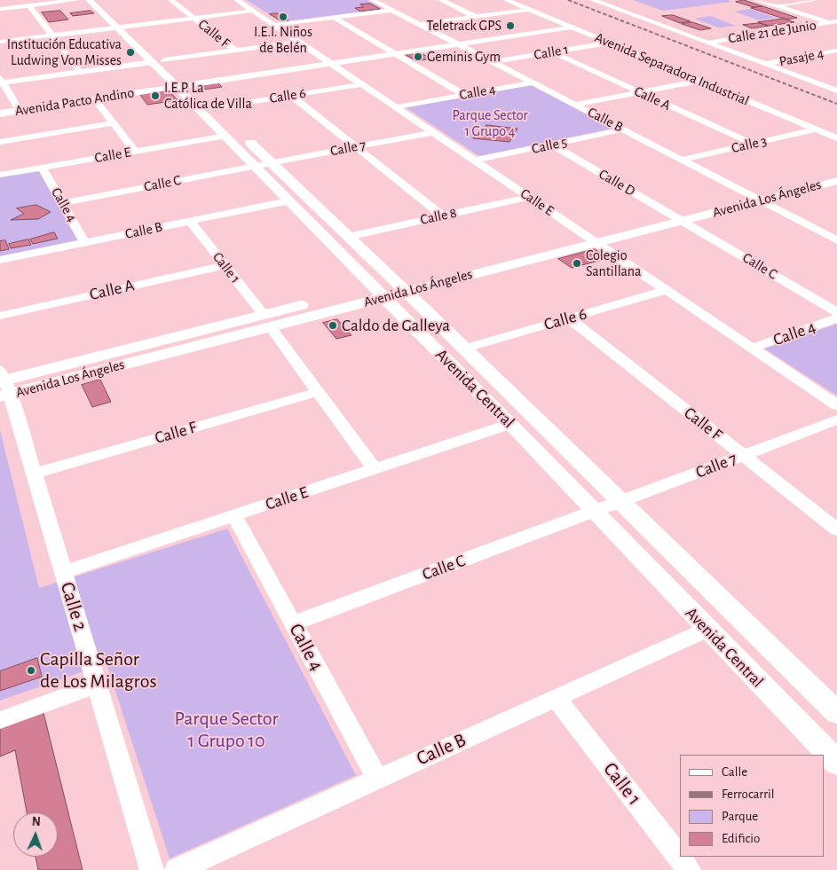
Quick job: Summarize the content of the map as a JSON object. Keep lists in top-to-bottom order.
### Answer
{
  "streets": {
    "street": [
      "Calle 21 de Junio",
      "Calle F",
      "Calle 1",
      "Pasaje 4",
      "Avenida Separadora Industrial",
      "Calle 4",
      "Calle 6",
      "Calle A",
      "Avenida Pacto Andino",
      "Calle B",
      "Calle 3",
      "Calle 5",
      "Calle 7",
      "Calle E",
      "Calle D",
      "Calle C",
      "Avenida Los Ángeles",
      "Calle 8",
      "Avenida Central",
      "Calle 2"
    ]
  },
  "crossings": [
    ["Calle F", "Calle 6"],
    ["Calle F", "Calle 7"],
    ["Calle F", "Calle 2"],
    ["Calle 1", "Avenida Separadora Industrial"],
    ["Calle 1", "Calle A"],
    ["Calle 1", "Calle B"],
    ["Calle 1", "Avenida Los Ángeles"],
    ["Avenida Separadora Industrial", "Avenida Pacto Andino"],
    ["Avenida Separadora Industrial", "Calle 3"],
    ["Calle 4", "Calle B"],
    ["Calle 4", "Calle E"],
    ["Calle 4", "Calle C"],
    ["Calle 6", "Calle E"],
    ["Calle 6", "Avenida Central"],
    ["Calle A", "Calle 3"],
    ["Avenida Pacto Andino", "Calle B"],
    ["Avenida Pacto Andino", "Calle E"],
    ["Avenida Pacto Andino", "Avenida Central"],
    ["Calle B", "Calle 3"],
    ["Calle B", "Calle 5"],
    ["Calle B", "Avenida Los Ángeles"],
    ["Calle B", "Avenida Central"],
    ["Calle 5", "Calle E"],
    ["Calle 5", "Calle D"],
    ["Calle 7", "Calle E"],
    ["Calle 7", "Calle C"],
    ["Calle 7", "Avenida Central"],
    ["Calle E", "Avenida Los Ángeles"],
    ["Calle E", "Calle 8"],
    ["Calle E", "Avenida Central"],
    ["Calle E", "Calle 2"],
    ["Calle D", "Calle C"],
    ["Calle D", "Avenida Los Ángeles"],
    ["Calle C", "Avenida Los Ángeles"],
    ["Calle C", "Avenida Central"],
    ["Avenida Los Ángeles", "Avenida Central"],
    ["Avenida Los Ángeles", "Calle 2"],
    ["Calle 8", "Avenida Central"]
  ],
  "parks": ["Parque Sector 1 Grupo 4", "Parque Sector 1 Grupo 10"],
  "places": [
    "I.E.I. Niños de Belén",
    "Teletrack GPS",
    "Institución Educativa Ludwing Von Misses",
    "Geminis Gym",
    "I.E.P. La Católica de Villa",
    "Colegio Santillana",
    "Caldo de Galleya",
    "Capilla Señor de Los Milagros"
  ],
  "legend": [
    "Calle",
    "Ferrocarril",
    "Parque",
    "Edificio"
  ],
  "north": "top"
}
